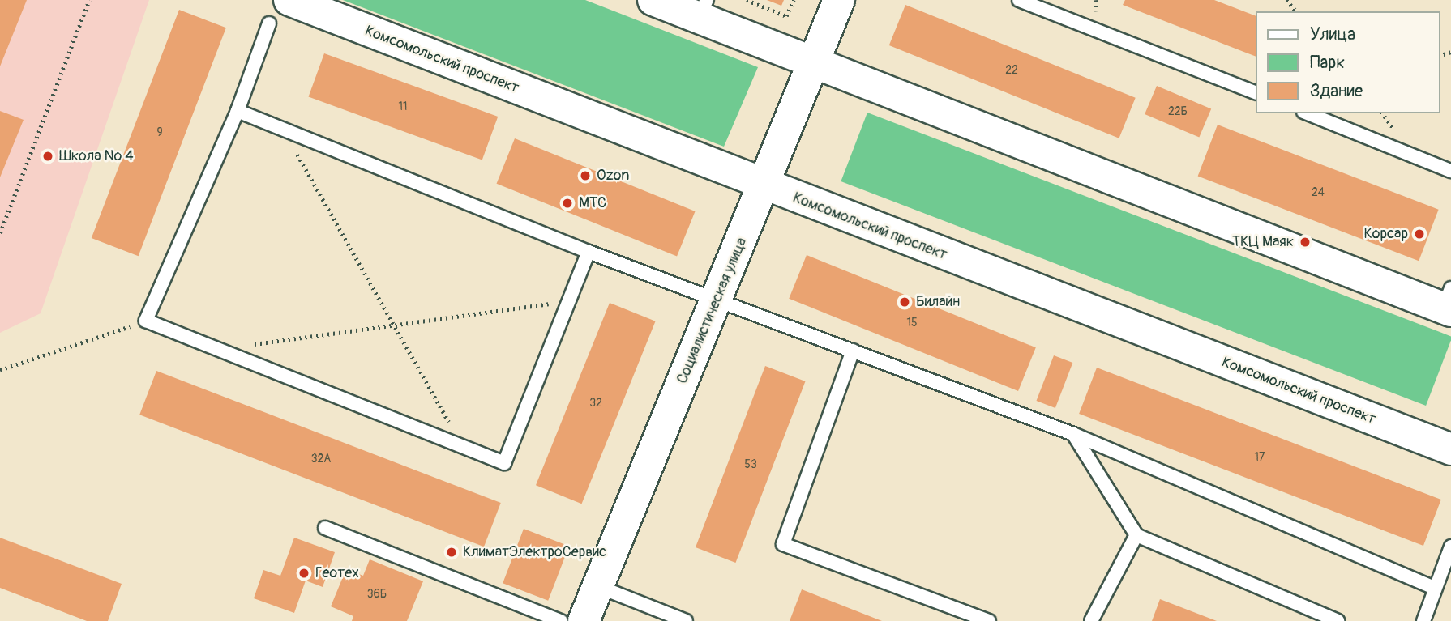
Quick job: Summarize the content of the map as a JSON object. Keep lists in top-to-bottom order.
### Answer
{
  "streets": {
    "main road": ["Комсомольский проспект", "Социалистическая улица"]
  },
  "crossings": [
    ["Комсомольский проспект", "Социалистическая улица"]
  ],
  "places": [
    "Школа № 4",
    "Ozon",
    "МТС",
    "Корсар",
    "ТКЦ Маяк",
    "Билайн",
    "КлиматЭлектроСервис",
    "Геотех"
  ],
  "house_numbers": [
    "22",
    "11",
    "22Б",
    "9",
    "24",
    "15",
    "32",
    "17",
    "32А",
    "53",
    "36Б"
  ],
  "legend": ["Улица", "Парк", "Здание"]
}
